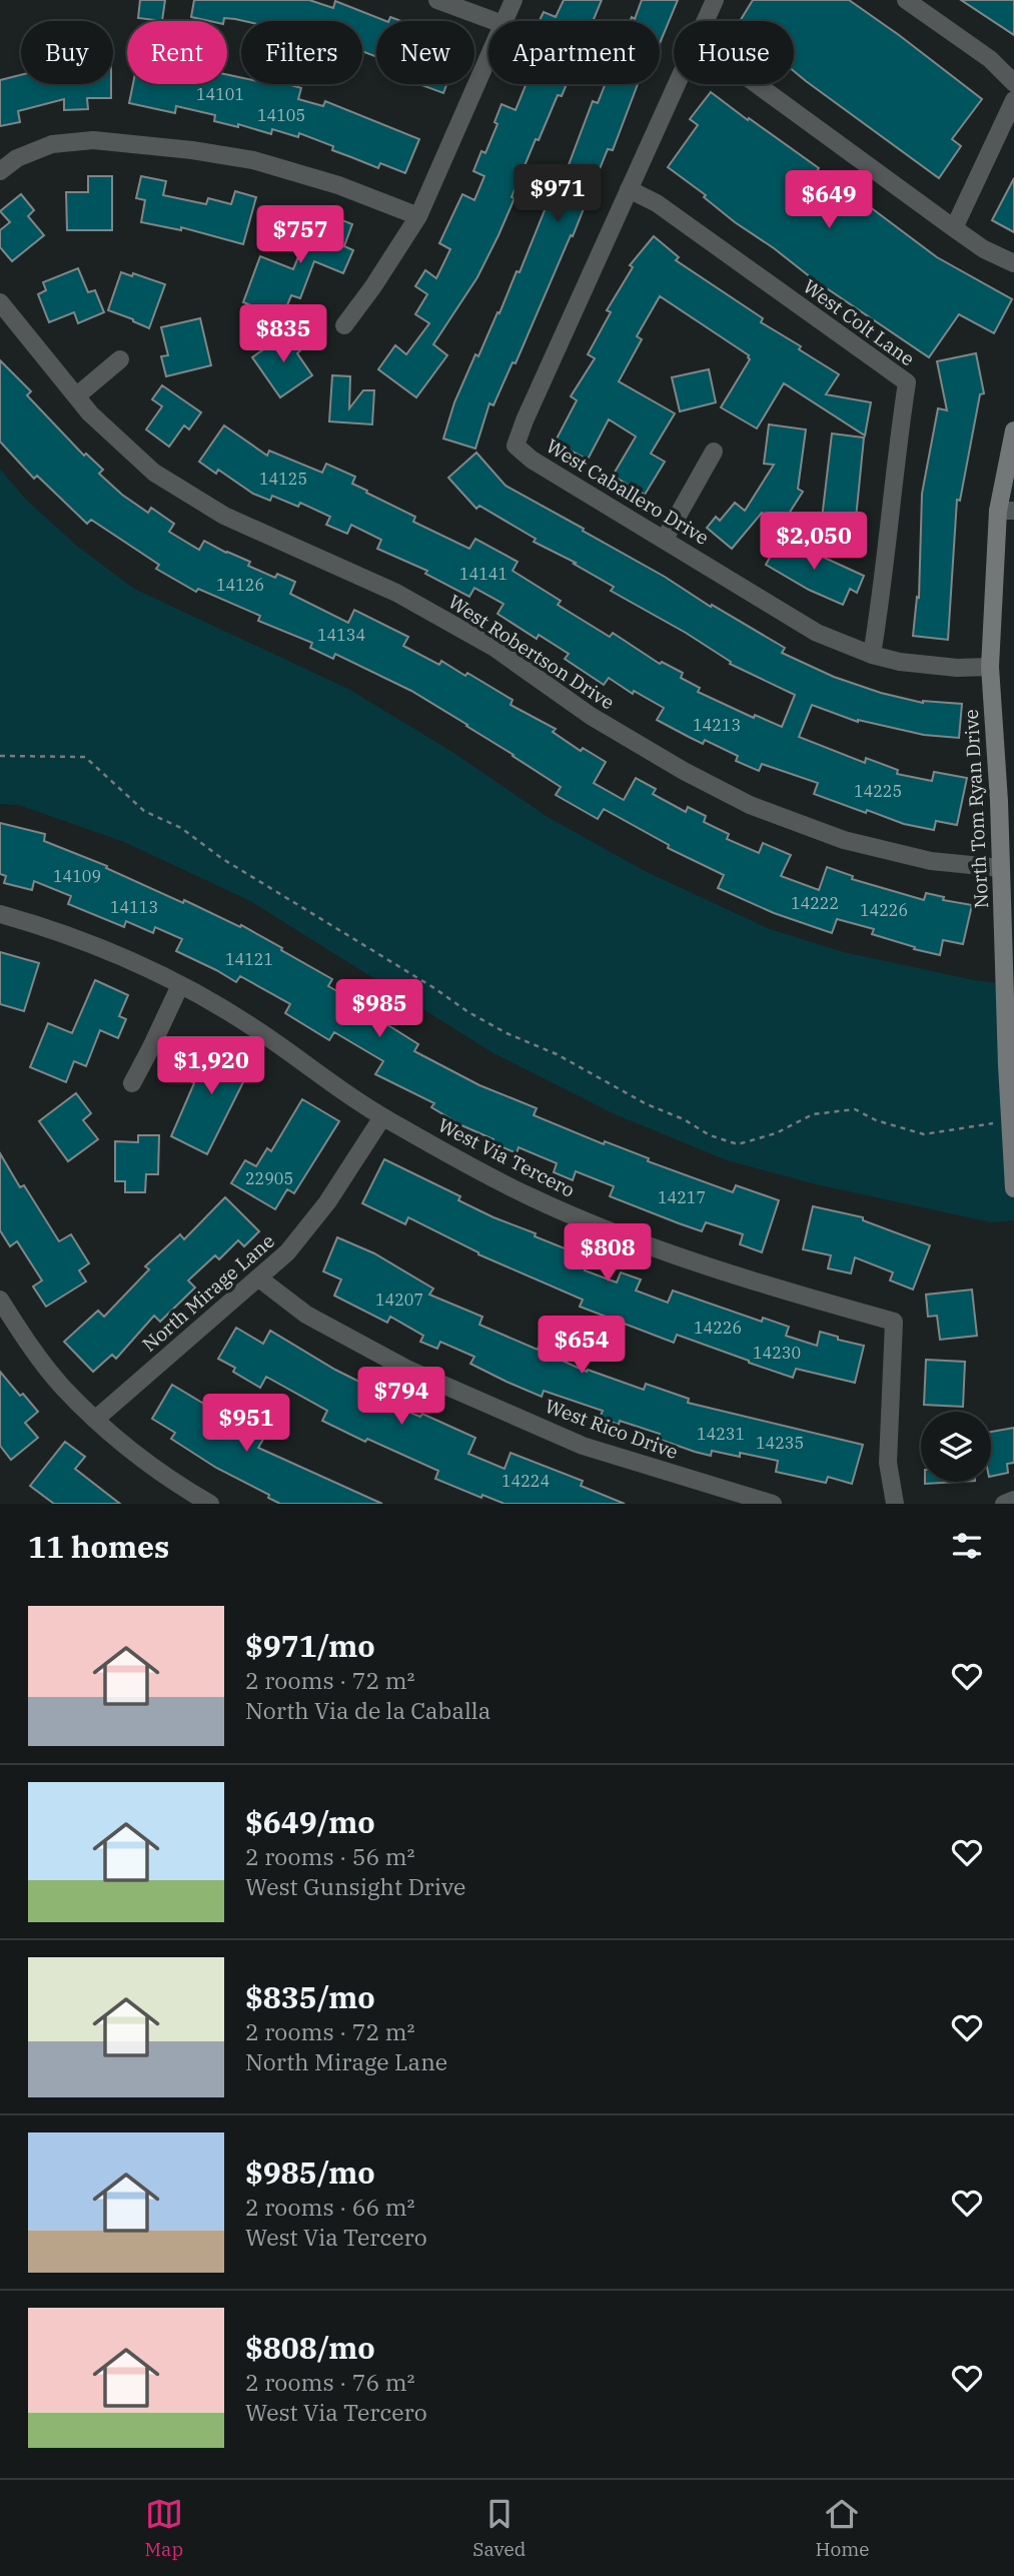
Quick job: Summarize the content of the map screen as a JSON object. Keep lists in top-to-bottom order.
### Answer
{
  "streets": {
    "street": [
      "West Colt Lane",
      "West Caballero Drive",
      "West Robertson Drive",
      "North Tom Ryan Drive",
      "West Via Tercero",
      "North Mirage Lane",
      "West Rico Drive"
    ]
  },
  "crossings": [
    ["West Colt Lane", "West Caballero Drive"],
    ["West Caballero Drive", "North Tom Ryan Drive"],
    ["West Robertson Drive", "North Tom Ryan Drive"],
    ["West Via Tercero", "North Mirage Lane"],
    ["North Mirage Lane", "West Rico Drive"]
  ],
  "house_numbers": [
    "14101",
    "14105",
    "14125",
    "14141",
    "14126",
    "14134",
    "14213",
    "14225",
    "14109",
    "14222",
    "14113",
    "14226",
    "14121",
    "22905",
    "14217",
    "14207",
    "14226",
    "14230",
    "14231",
    "14235",
    "14224"
  ],
  "page": {
    "chip": [
      "Buy",
      "Rent",
      "Filters",
      "New",
      "Apartment",
      "House"
    ],
    "price": [
      "$971",
      "$649",
      "$757",
      "$835",
      "$2,050",
      "$985",
      "$1,920",
      "$808",
      "$654",
      "$794",
      "$951"
    ],
    "heading": "11 homes",
    "list": [
      {
        "name": "$971/mo",
        "note": "2 rooms · 72 m² · North Via de la Caballa"
      },
      {
        "name": "$649/mo",
        "note": "2 rooms · 56 m² · West Gunsight Drive"
      },
      {
        "name": "$835/mo",
        "note": "2 rooms · 72 m² · North Mirage Lane"
      },
      {
        "name": "$985/mo",
        "note": "2 rooms · 66 m² · West Via Tercero"
      },
      {
        "name": "$808/mo",
        "note": "2 rooms · 76 m² · West Via Tercero"
      }
    ],
    "tabs": ["Map", "Saved", "Home"]
  }
}
